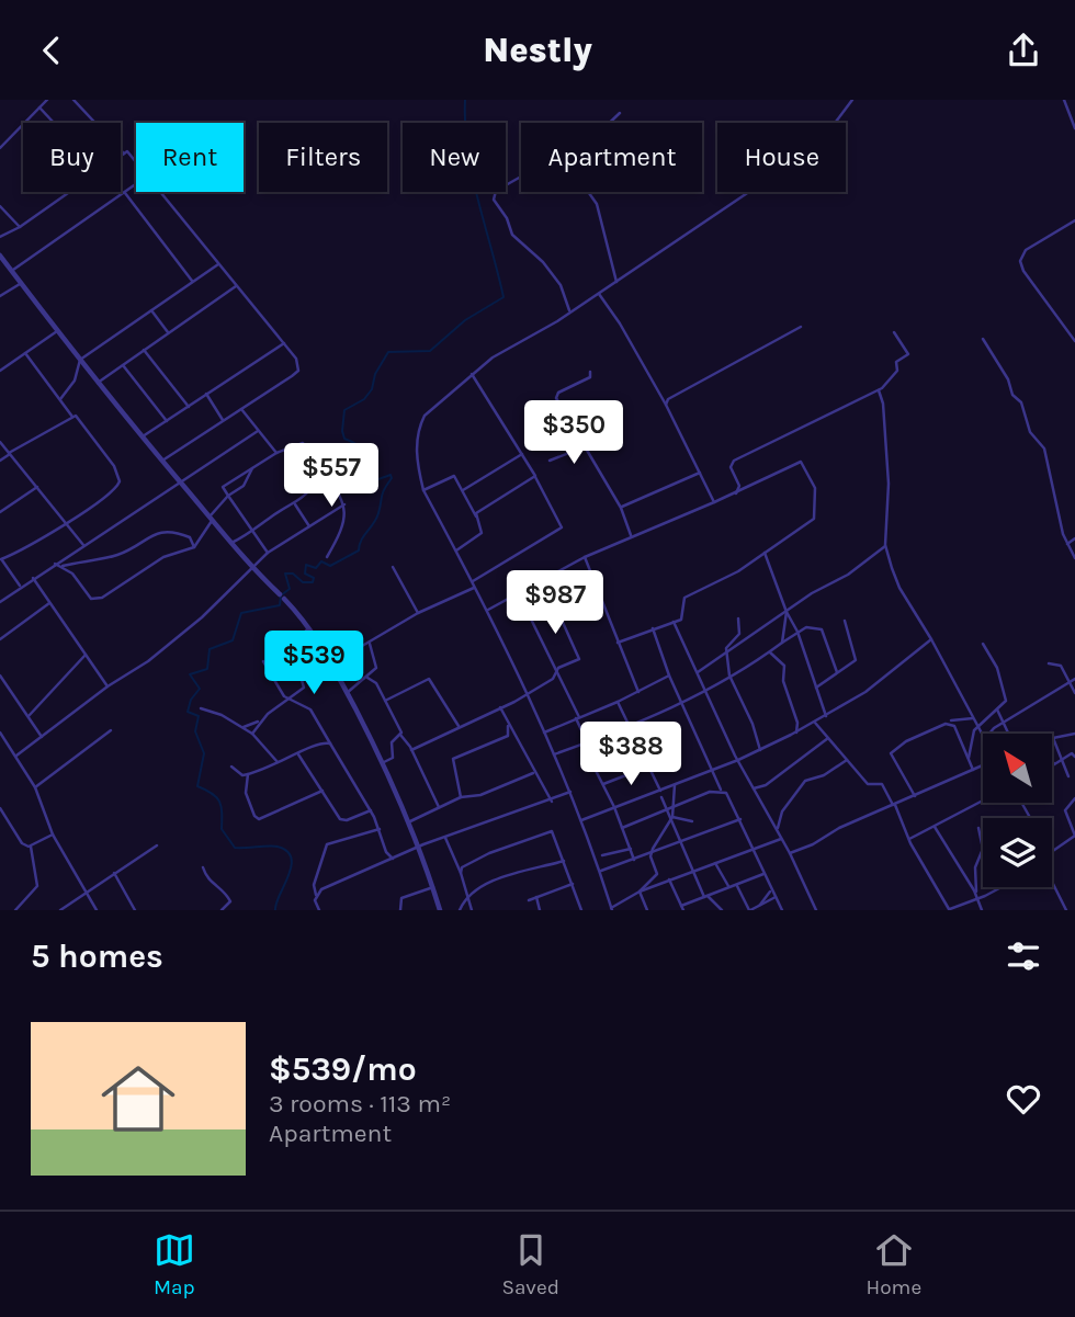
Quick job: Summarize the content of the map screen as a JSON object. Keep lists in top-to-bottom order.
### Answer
{
  "north": "top left",
  "page": {
    "header": "Nestly",
    "chip": [
      "Buy",
      "Rent",
      "Filters",
      "New",
      "Apartment",
      "House"
    ],
    "price": [
      "$350",
      "$557",
      "$987",
      "$539",
      "$388"
    ],
    "heading": "5 homes",
    "list": [
      {
        "name": "$539/mo",
        "note": "3 rooms · 113 m² · Apartment"
      }
    ],
    "tabs": ["Map", "Saved", "Home"]
  }
}
